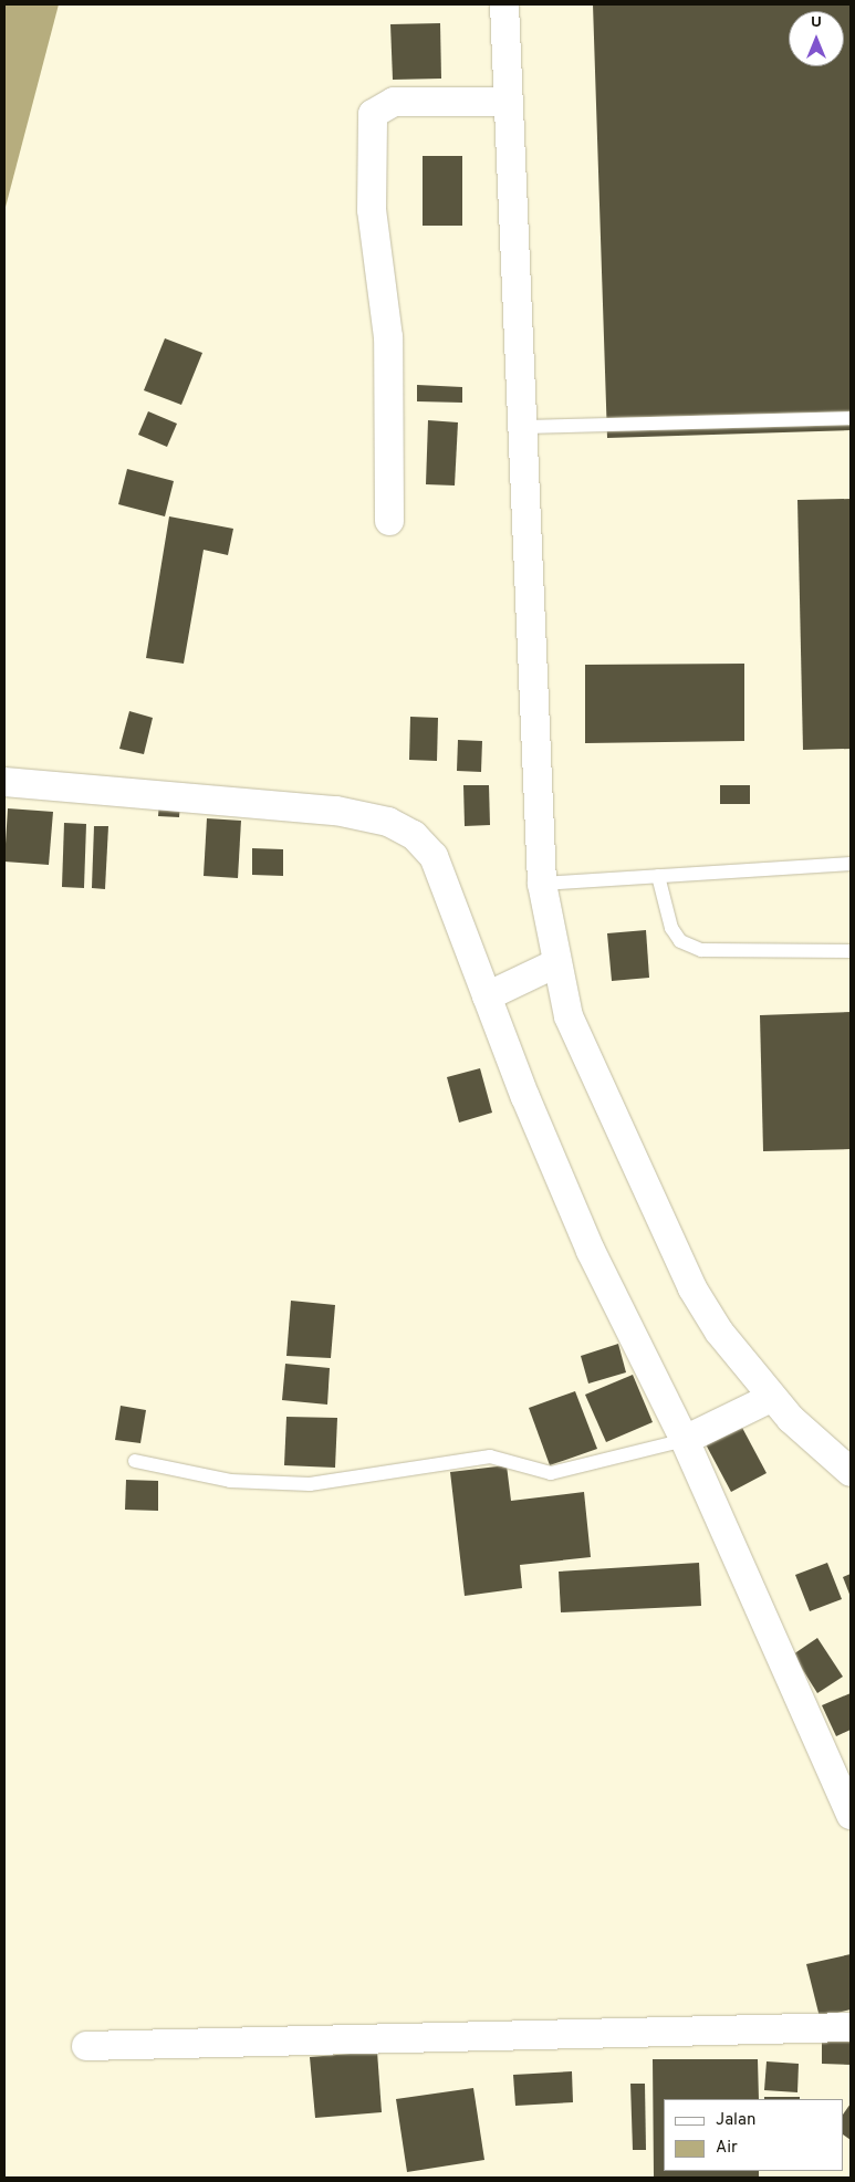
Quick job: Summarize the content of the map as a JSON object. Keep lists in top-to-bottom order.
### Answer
{
  "legend": ["Jalan", "Air"],
  "north": "top"
}
